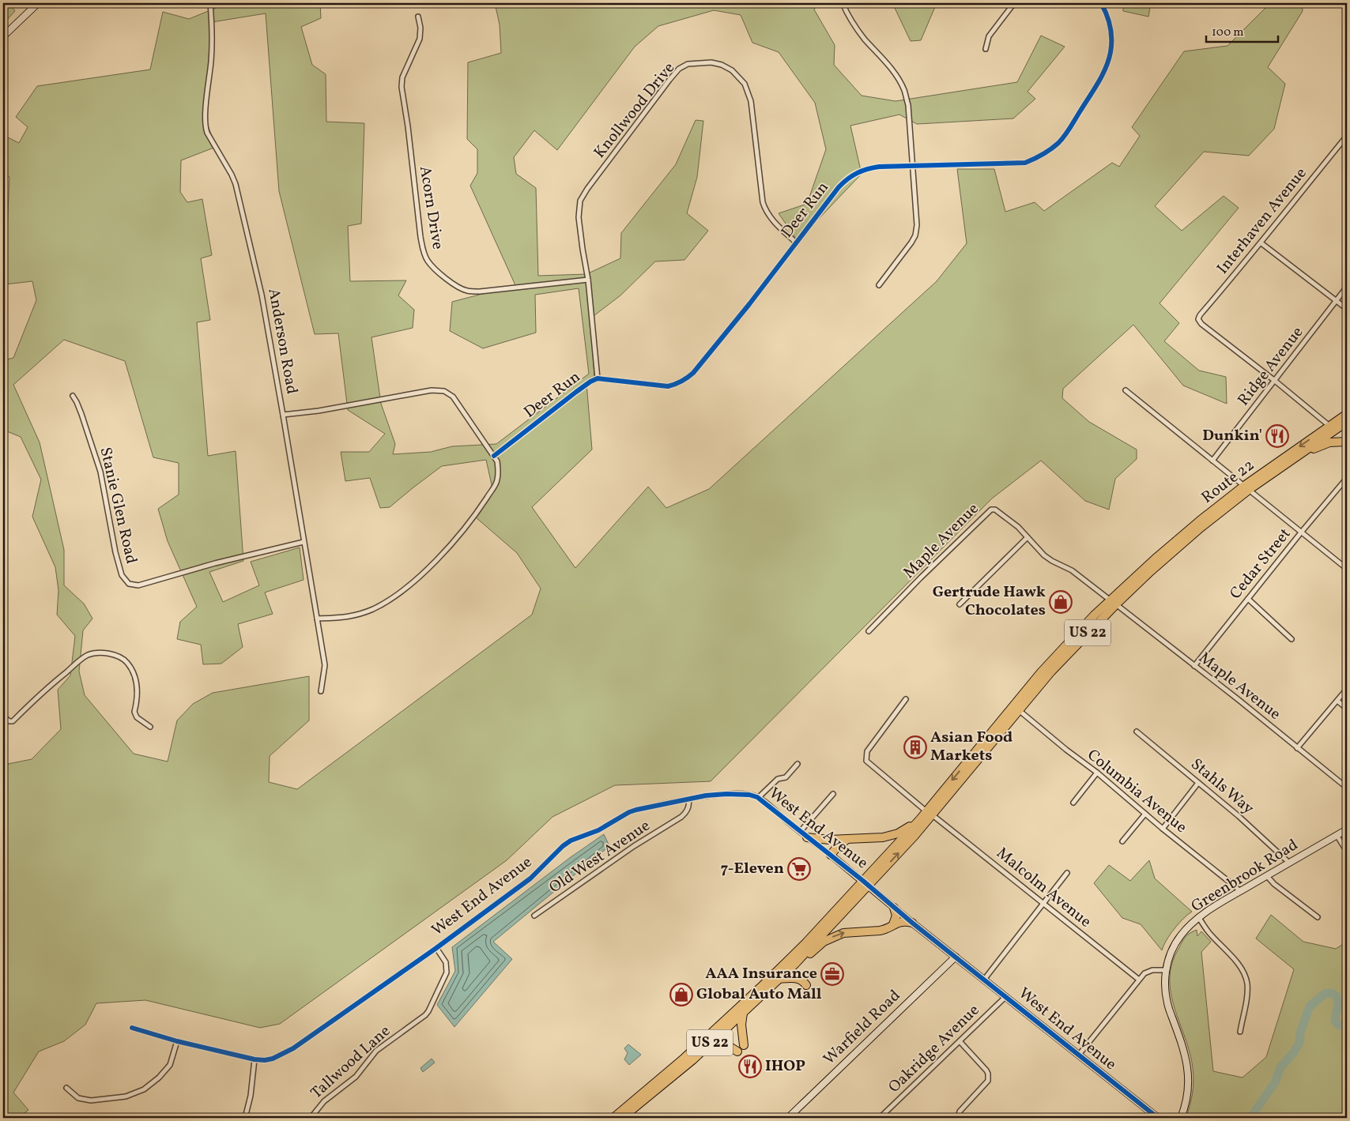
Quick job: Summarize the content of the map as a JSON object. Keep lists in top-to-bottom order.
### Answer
{
  "streets": {
    "highway": ["Route 22", "US 22"],
    "street": [
      "Knollwood Drive",
      "Acorn Drive",
      "Deer Run",
      "Interhaven Avenue",
      "Anderson Road",
      "Ridge Avenue",
      "Stanie Glen Road",
      "Maple Avenue",
      "Cedar Street",
      "Stahls Way",
      "Columbia Avenue",
      "West End Avenue",
      "Old West Avenue",
      "Greenbrook Road",
      "Malcolm Avenue",
      "Warfield Road",
      "Oakridge Avenue",
      "Tallwood Lane"
    ]
  },
  "crossings": [
    ["Knollwood Drive", "Acorn Drive"],
    ["Knollwood Drive", "Deer Run"],
    ["Interhaven Avenue", "Ridge Avenue"],
    ["Anderson Road", "Stanie Glen Road"],
    ["Route 22", "Maple Avenue"],
    ["Route 22", "US 22"],
    ["Maple Avenue", "Cedar Street"],
    ["Maple Avenue", "US 22"],
    ["US 22", "Columbia Avenue"],
    ["US 22", "West End Avenue"],
    ["US 22", "Malcolm Avenue"],
    ["Stahls Way", "Greenbrook Road"],
    ["Columbia Avenue", "Greenbrook Road"],
    ["West End Avenue", "Old West Avenue"],
    ["West End Avenue", "Warfield Road"],
    ["West End Avenue", "Oakridge Avenue"],
    ["West End Avenue", "Tallwood Lane"]
  ],
  "places": {
    "restaurant": ["Dunkin'", "IHOP"],
    "shop": ["Gertrude Hawk Chocolates", "Global Auto Mall"],
    "building": ["Asian Food Markets"],
    "supermarket": ["7-Eleven"],
    "office": ["AAA Insurance"]
  },
  "scale_bar": "100 m"
}
